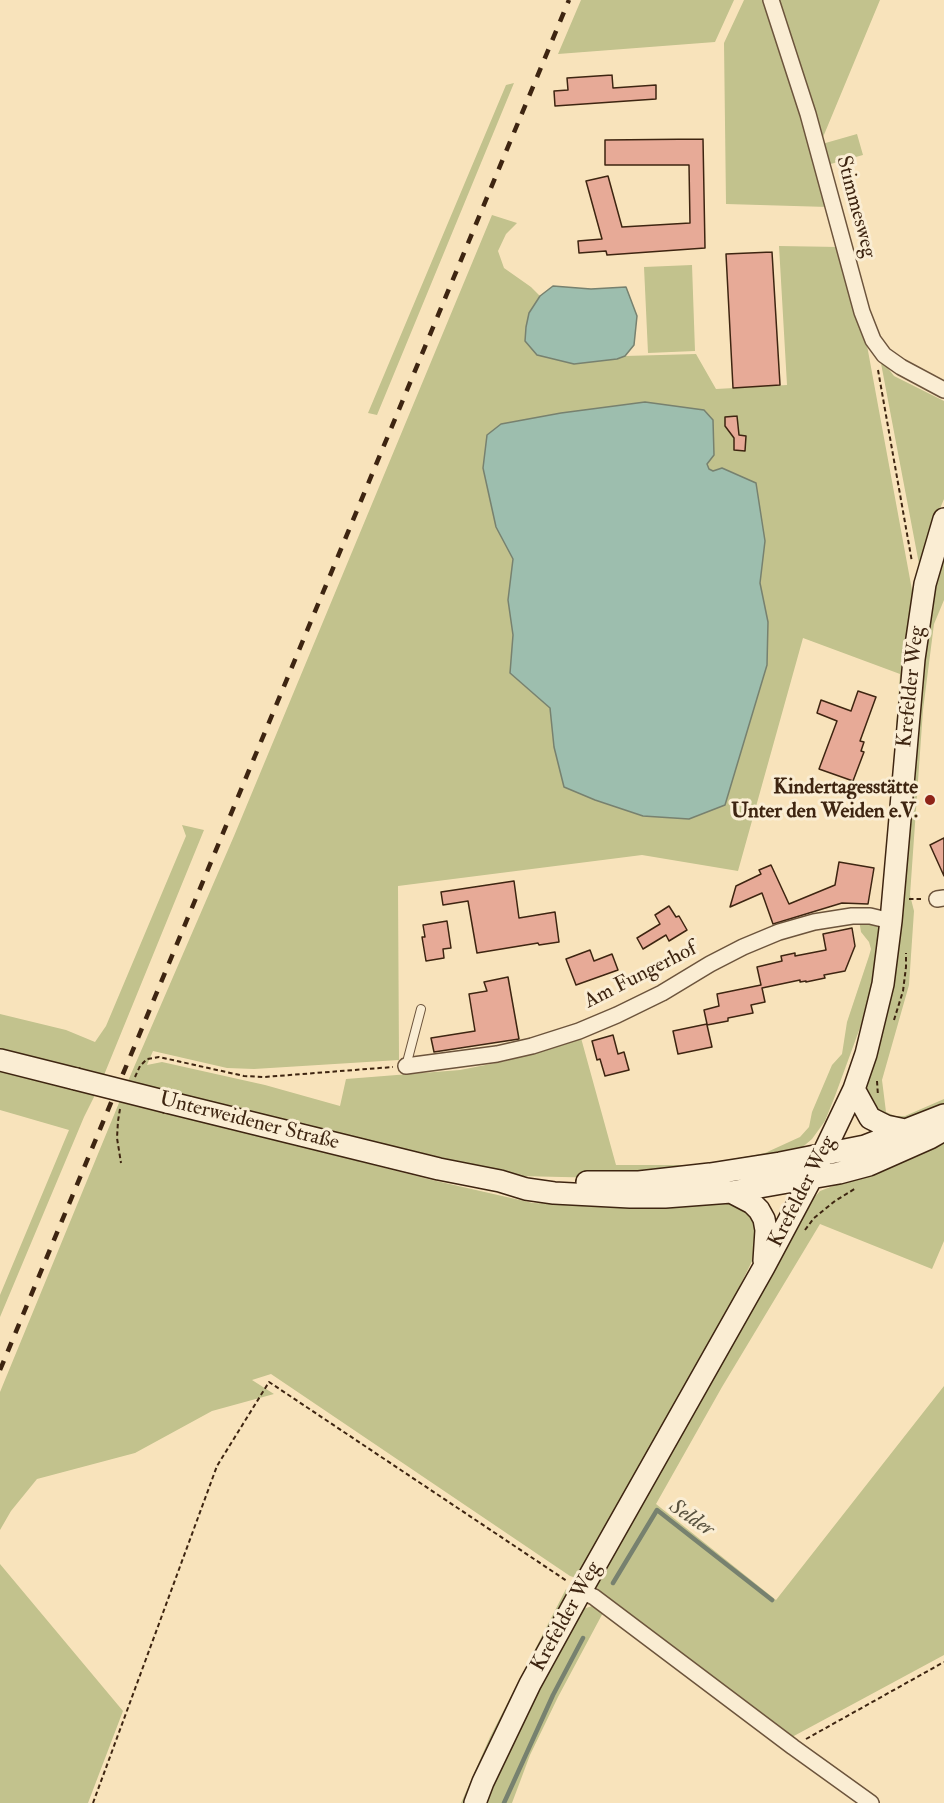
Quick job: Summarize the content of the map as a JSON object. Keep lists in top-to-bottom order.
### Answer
{
  "streets": {
    "street": [
      "Stimmesweg",
      "Krefelder Weg",
      "Am Fungerhof",
      "Unterweidener Straße"
    ]
  },
  "crossings": [
    ["Krefelder Weg", "Am Fungerhof"],
    ["Krefelder Weg", "Unterweidener Straße"]
  ],
  "water": ["Selder"],
  "places": ["Kindertagesstätte Unter den Weiden e.V."]
}
